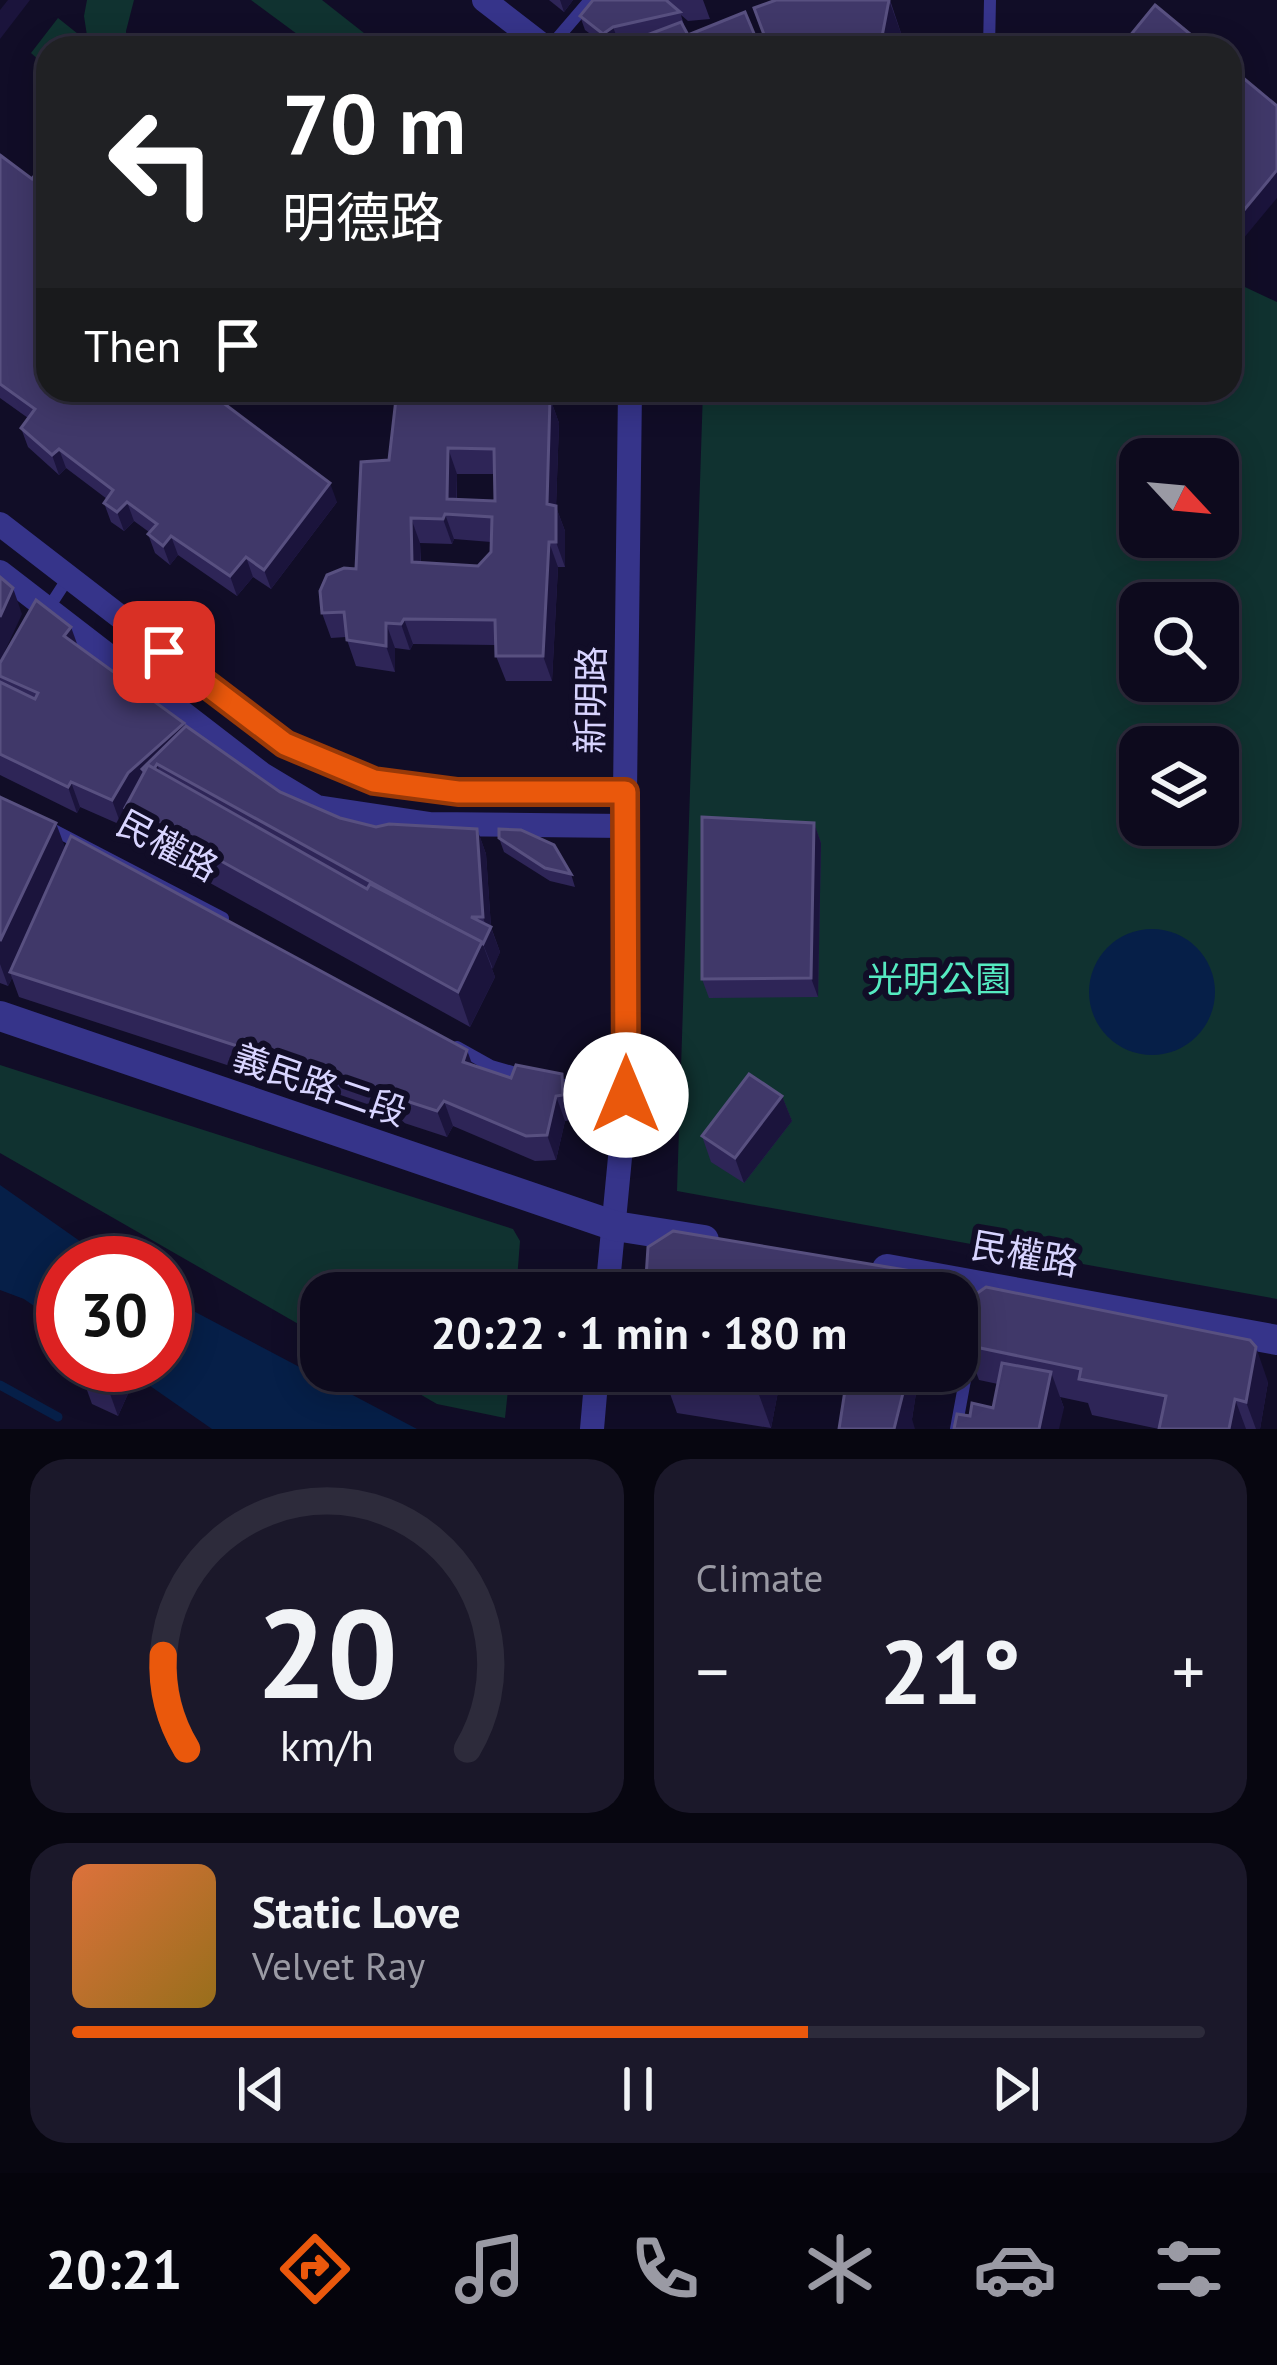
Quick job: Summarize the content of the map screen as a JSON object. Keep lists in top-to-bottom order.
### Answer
{
  "streets": {
    "street": ["新明路", "民權路", "義民路二段"]
  },
  "crossings": [
    ["新明路", "義民路二段"]
  ],
  "parks": ["光明公園"],
  "north": "bottom right",
  "page": {
    "turn": ["70 m", "明德路"],
    "then": "Then",
    "limit": "30",
    "trip": "20:22 · 1 min · 180 m",
    "tile": "Climate",
    "heat": ["−", "21°", "+"],
    "song": ["Static Love", "Velvet Ray"],
    "tabs": "20:21",
    "gauge": ["20", "km/h"]
  }
}
